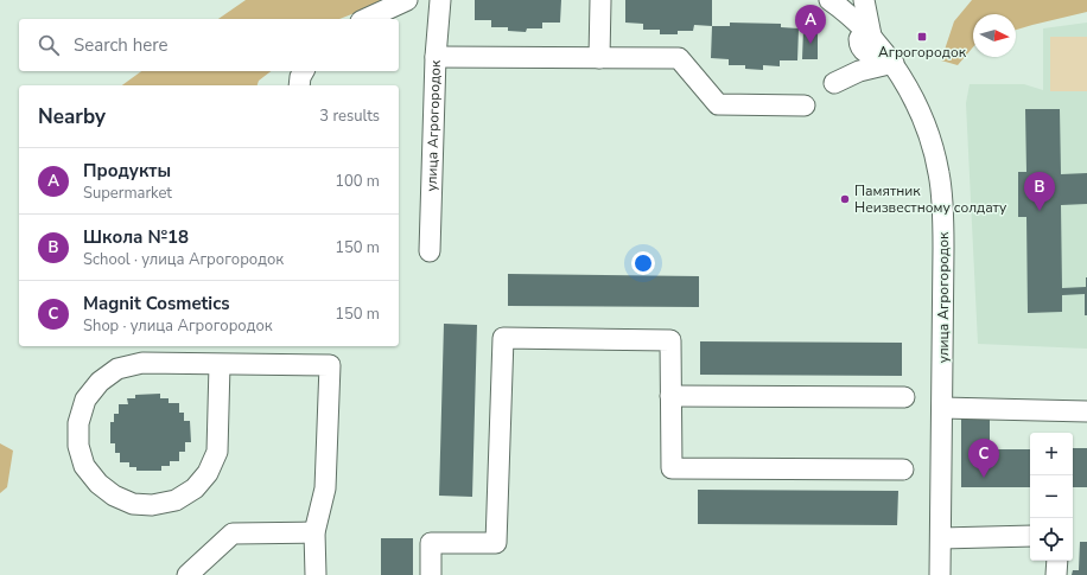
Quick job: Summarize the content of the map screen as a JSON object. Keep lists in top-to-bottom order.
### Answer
{
  "streets": {
    "street": ["улица Агрогородок"]
  },
  "places": {
    "transit": ["Агрогородок"],
    "other": ["Памятник Неизвестному солдату"]
  },
  "north": "right",
  "page": {
    "pins": ["A", "B", "C"],
    "search": "Search here",
    "heading": ["Nearby", "3 results"],
    "list": [
      {
        "mark": "A",
        "name": "Продукты",
        "note": "Supermarket",
        "value": "100 m"
      },
      {
        "mark": "B",
        "name": "Школа №18",
        "note": "School · улица Агрогородок",
        "value": "150 m"
      },
      {
        "mark": "C",
        "name": "Magnit Cosmetics",
        "note": "Shop · улица Агрогородок",
        "value": "150 m"
      }
    ],
    "map_buttons": ["+", "−"]
  }
}
